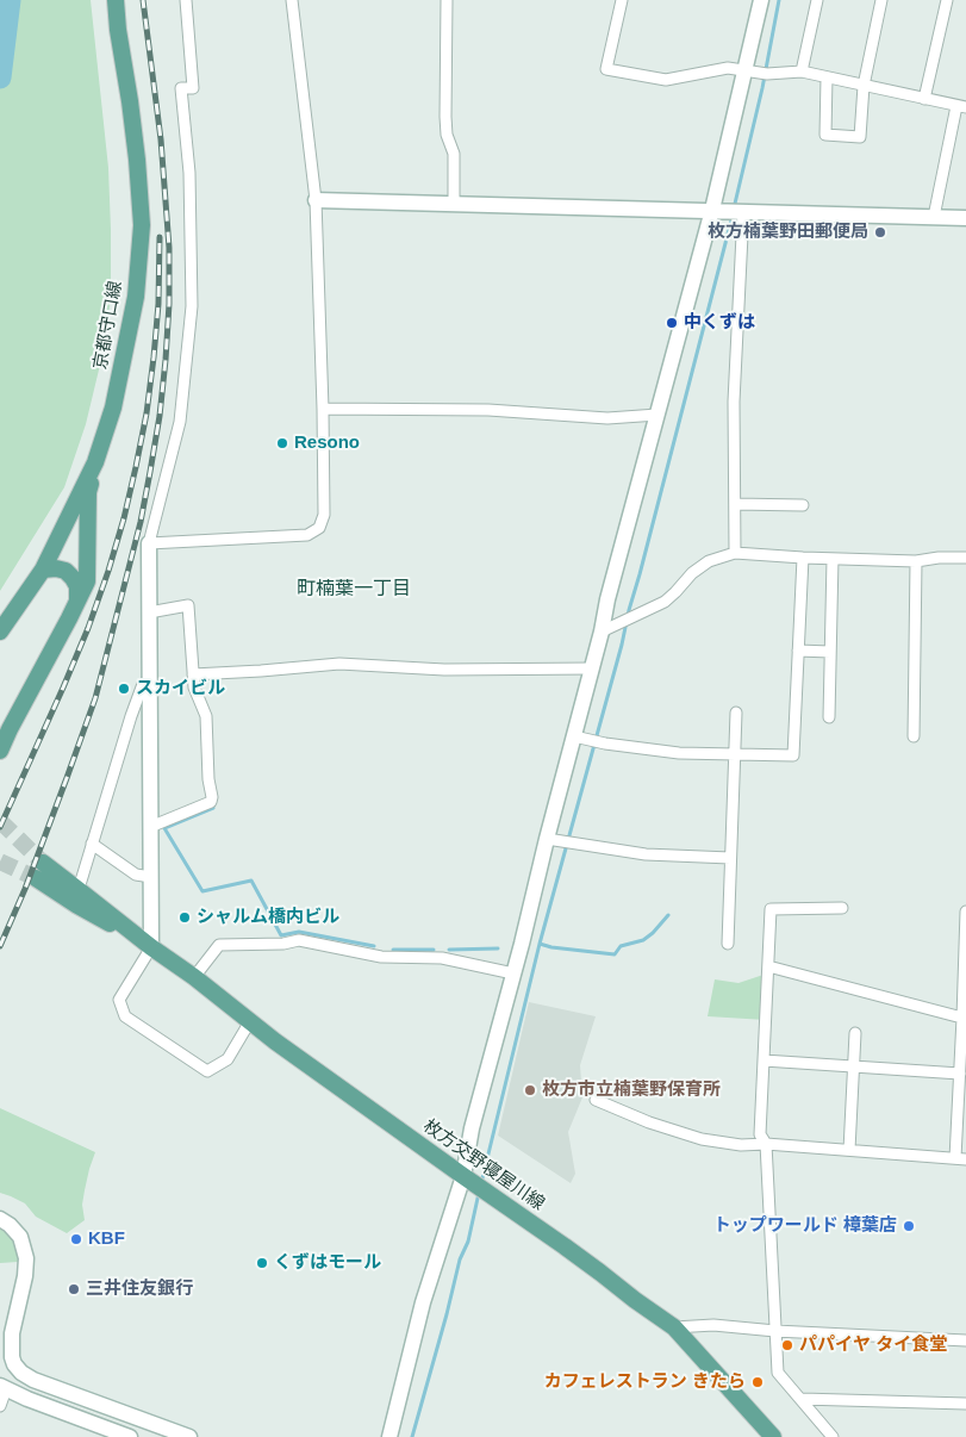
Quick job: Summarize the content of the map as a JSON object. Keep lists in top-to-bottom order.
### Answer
{
  "streets": {
    "main road": ["京都守口線", "枚方交野寝屋川線"]
  },
  "districts": ["町楠葉一丁目"],
  "places": [
    "枚方楠葉野田郵便局",
    "中くずは",
    "Resono",
    "スカイビル",
    "シャルム橋内ビル",
    "枚方市立楠葉野保育所",
    "トップワールド 樟葉店",
    "KBF",
    "くずはモール",
    "三井住友銀行",
    "パパイヤ タイ食堂",
    "カフェレストラン きたら"
  ]
}
